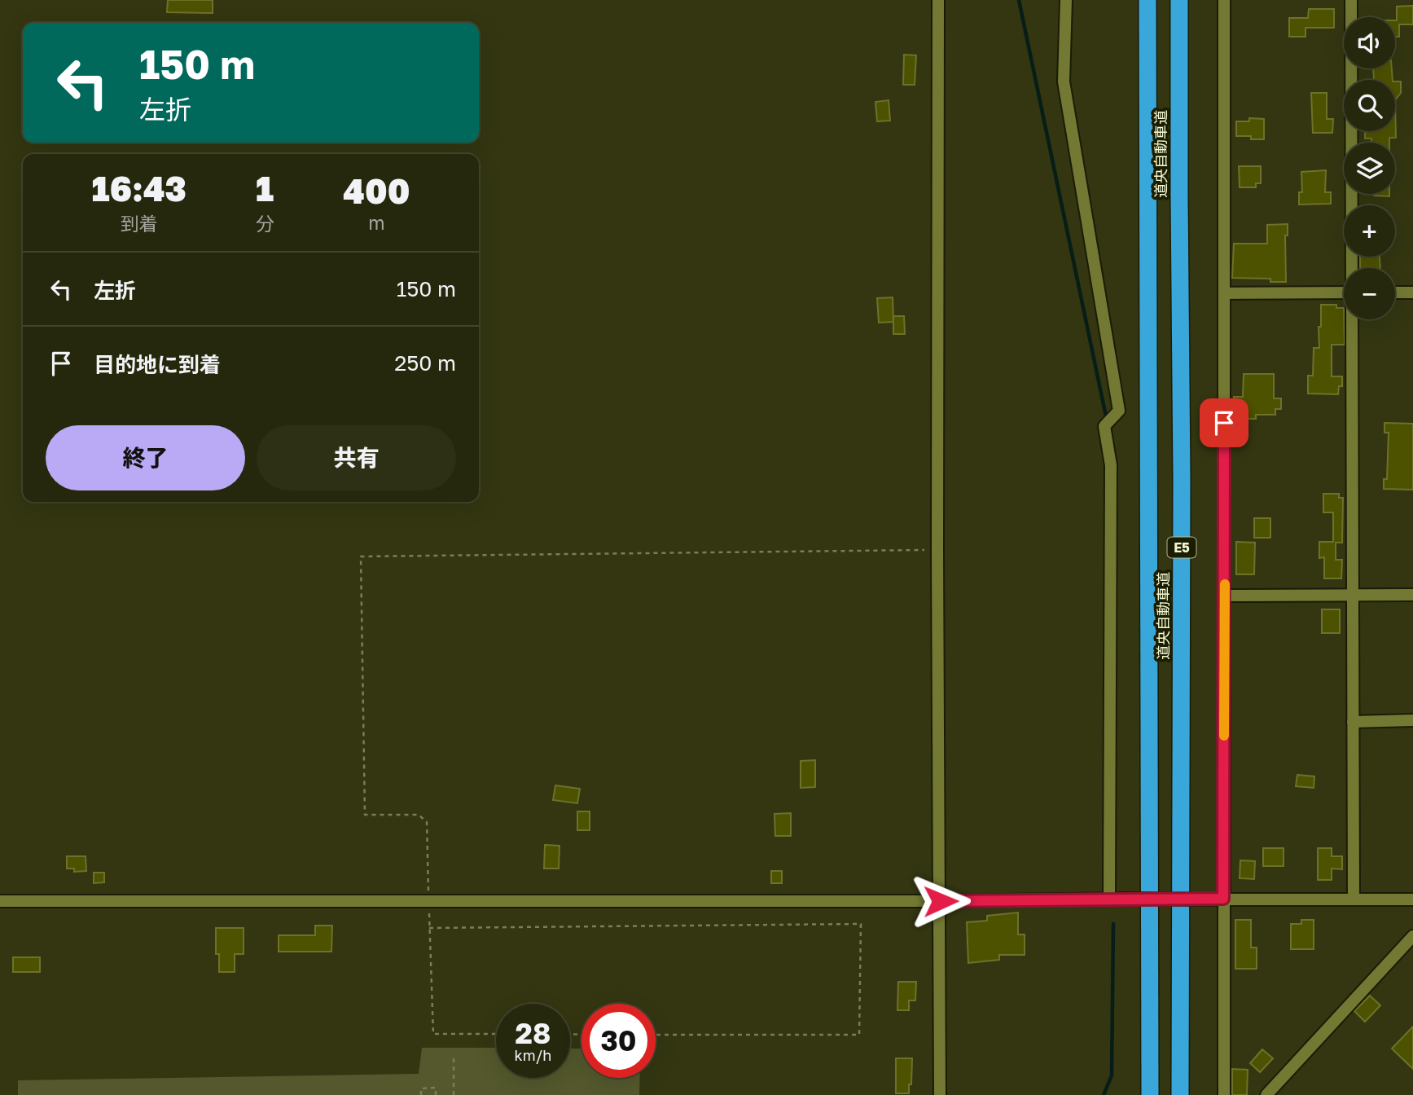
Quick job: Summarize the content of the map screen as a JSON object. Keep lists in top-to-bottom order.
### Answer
{
  "streets": {
    "highway": ["道央自動車道", "E5"]
  },
  "page": {
    "map_buttons": ["+", "−"],
    "turn": ["150 m", "左折"],
    "eta": [
      "16:43",
      "到着",
      "1",
      "分",
      "400",
      "m"
    ],
    "list": [
      {
        "name": "左折",
        "value": "150 m"
      },
      {
        "name": "目的地に到着",
        "value": "250 m"
      }
    ],
    "buttons": ["終了", "共有"],
    "speed": "28 km/h",
    "limit": "30"
  }
}
